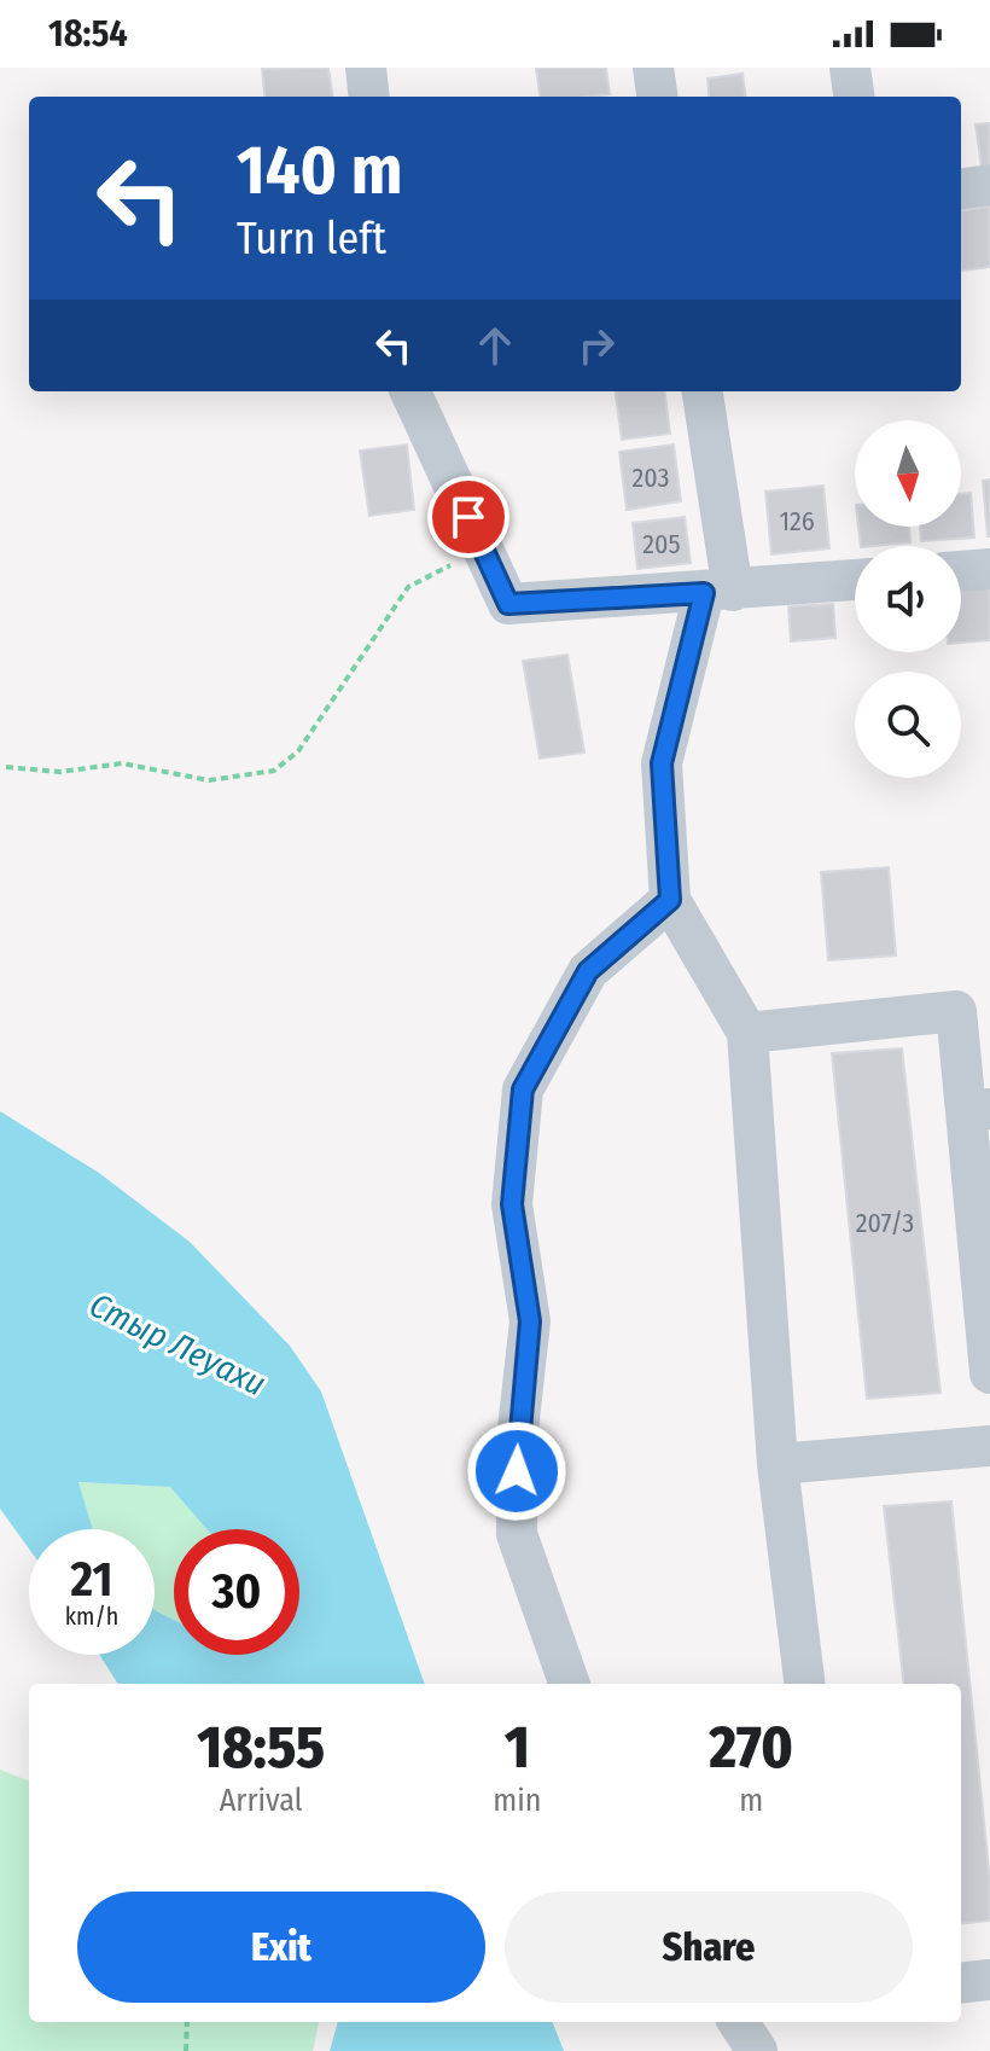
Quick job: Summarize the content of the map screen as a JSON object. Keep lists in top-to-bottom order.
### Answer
{
  "water": ["Стыр Леуахи"],
  "house_numbers": [
    "203",
    "126",
    "205",
    "207/3"
  ],
  "north": "bottom",
  "page": {
    "status": "18:54",
    "turn": ["140 m", "Turn left"],
    "speed": "21 km/h",
    "limit": "30",
    "eta": [
      "18:55",
      "Arrival",
      "1",
      "min",
      "270",
      "m"
    ],
    "buttons": ["Exit", "Share"]
  }
}
